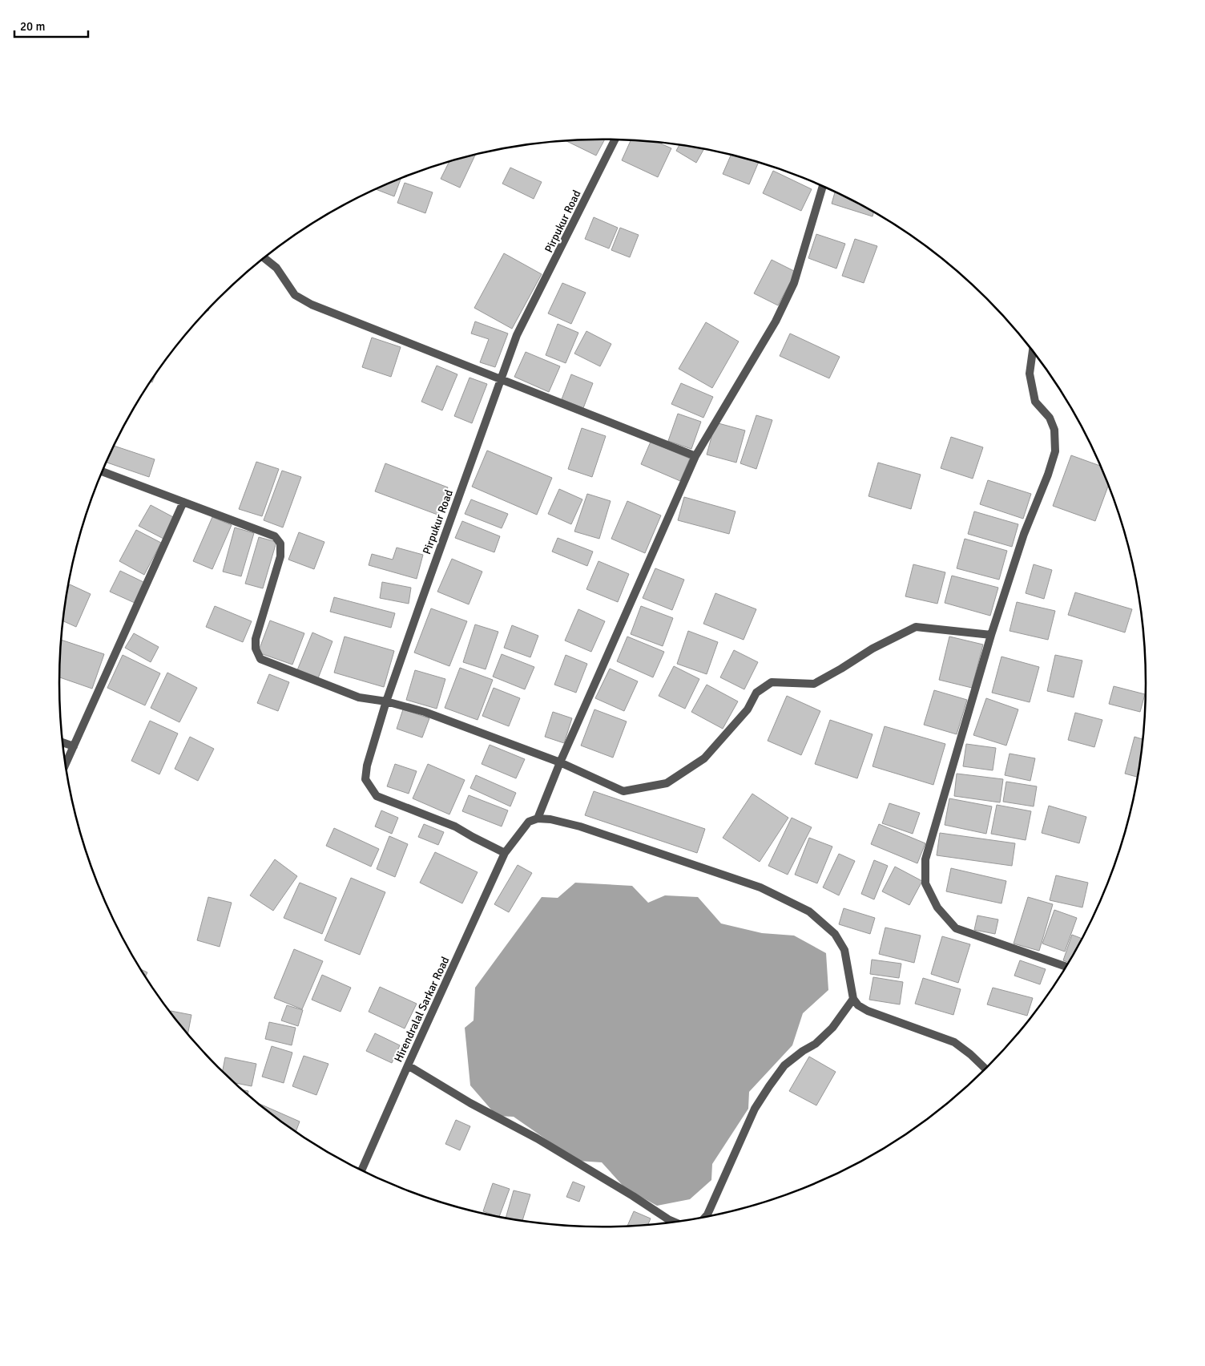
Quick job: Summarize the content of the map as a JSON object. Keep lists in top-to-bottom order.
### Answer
{
  "streets": {
    "street": ["Pirpukur Road", "Hirendralal Sarkar Road"]
  },
  "crossings": [
    ["Pirpukur Road", "Hirendralal Sarkar Road"]
  ],
  "scale_bar": "20 m"
}
